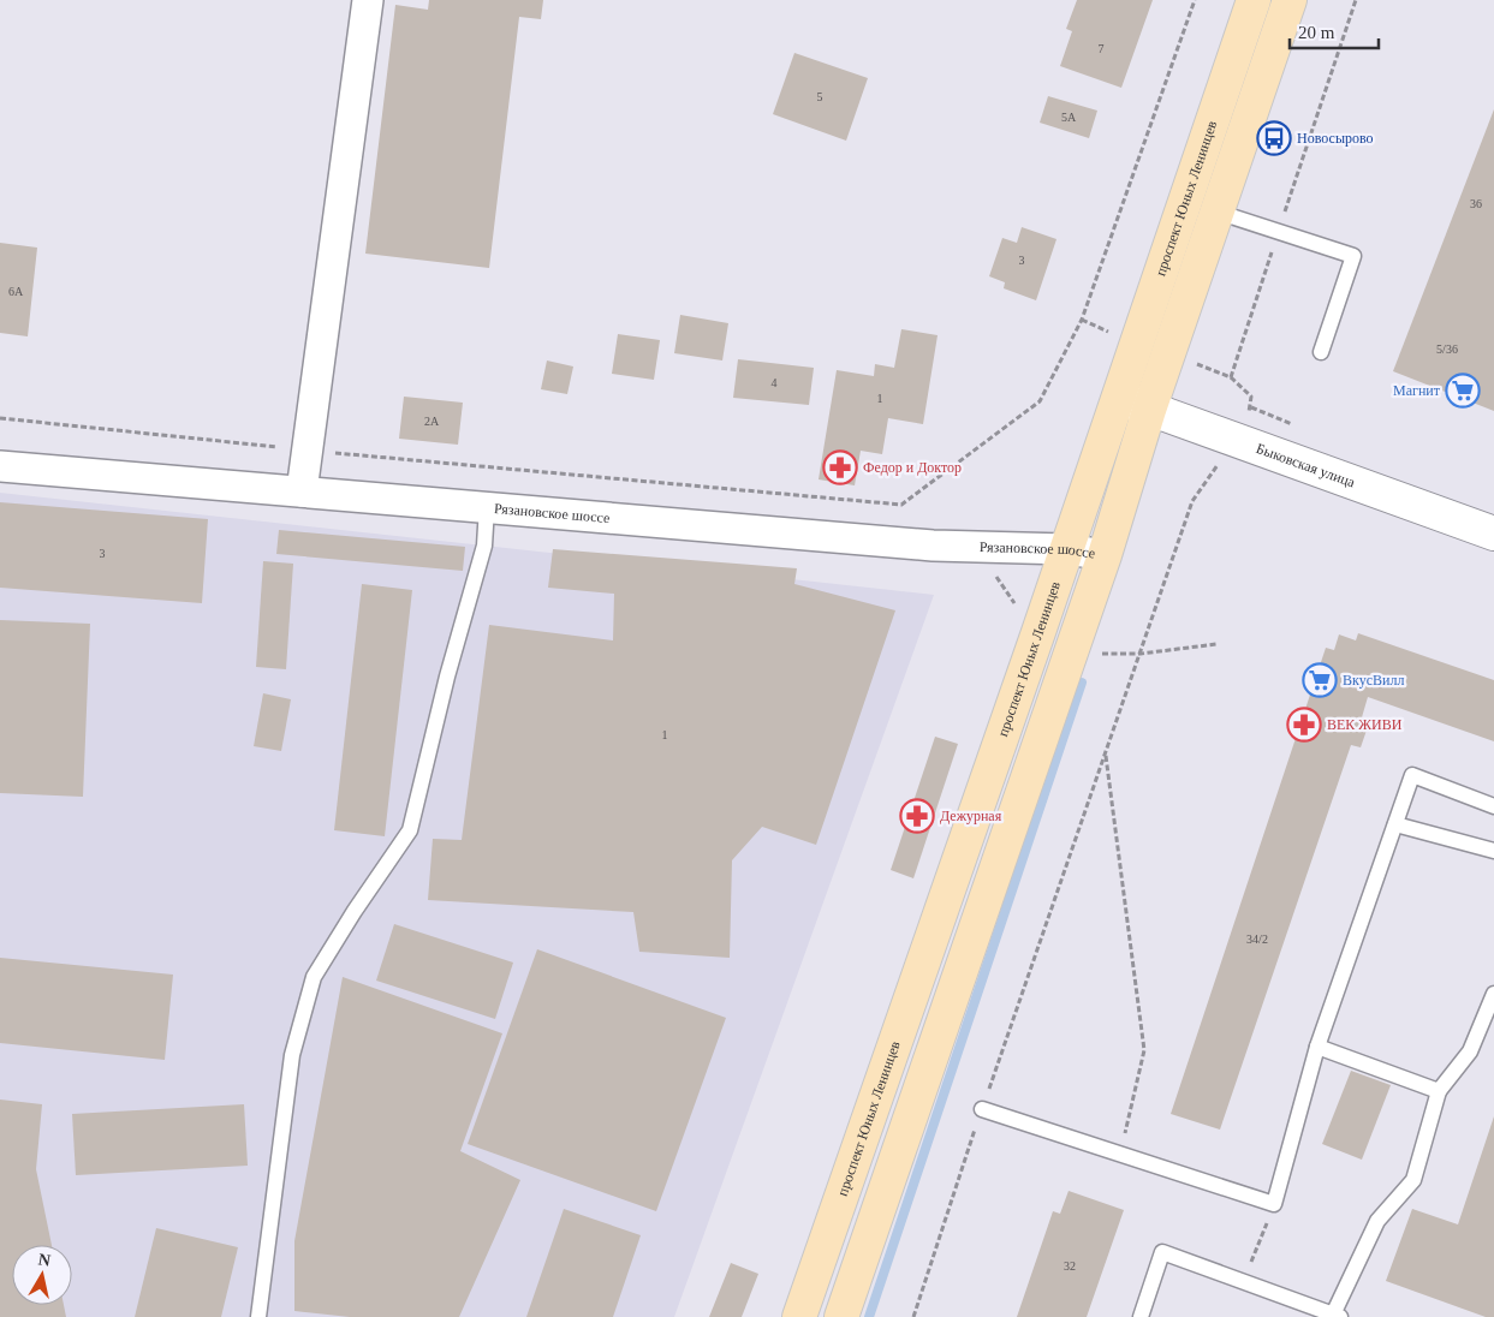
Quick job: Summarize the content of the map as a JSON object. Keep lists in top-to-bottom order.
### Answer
{
  "streets": {
    "main road": ["проспект Юных Ленинцев"],
    "street": ["Быковская улица", "Рязановское шоссе"]
  },
  "crossings": [
    ["проспект Юных Ленинцев", "Быковская улица"],
    ["проспект Юных Ленинцев", "Рязановское шоссе"]
  ],
  "places": {
    "bus stop": ["Новосырово"],
    "supermarket": ["Магнит", "ВкусВилл"],
    "pharmacy": ["Федор и Доктор", "ВЕК ЖИВИ", "Дежурная"]
  },
  "house_numbers": [
    "7",
    "5",
    "5А",
    "36",
    "3",
    "6А",
    "5/36",
    "4",
    "1",
    "2А",
    "3",
    "1",
    "34/2",
    "32"
  ],
  "scale_bar": "20 m",
  "north": "top"
}
